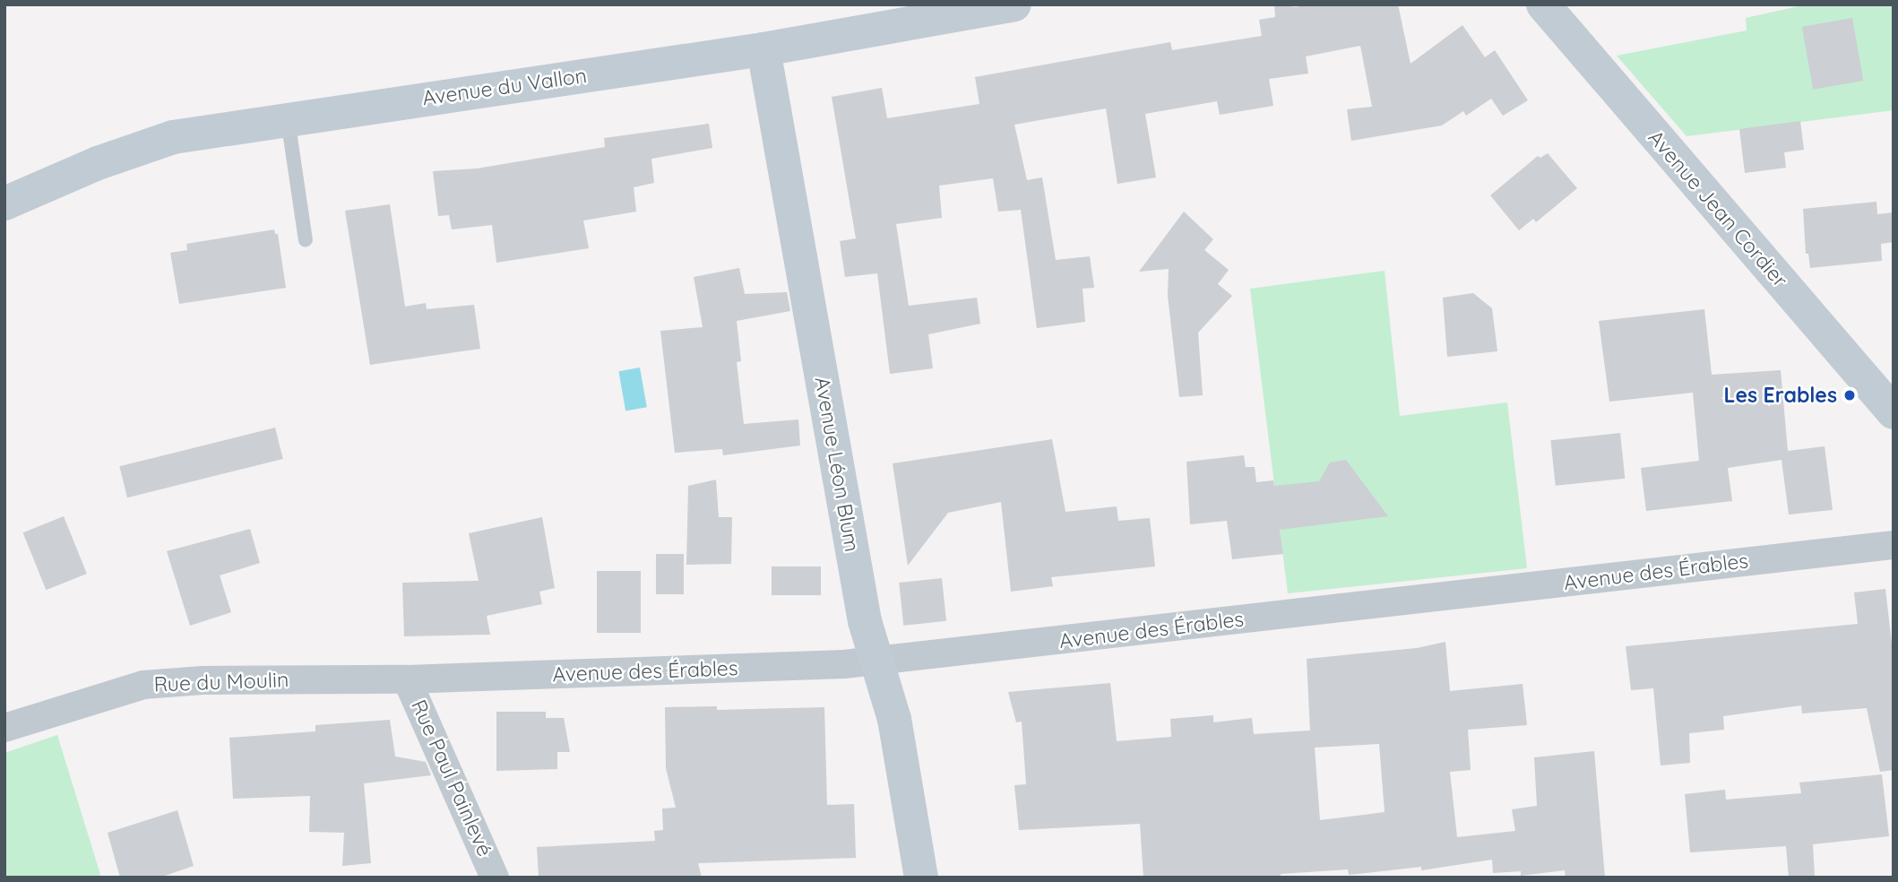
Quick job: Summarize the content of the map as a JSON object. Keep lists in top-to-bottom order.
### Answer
{
  "streets": {
    "street": [
      "Avenue du Vallon",
      "Avenue Jean Cordier",
      "Avenue Léon Blum",
      "Avenue des Érables",
      "Rue du Moulin",
      "Rue Paul Painlevé"
    ]
  },
  "crossings": [
    ["Avenue du Vallon", "Avenue Léon Blum"],
    ["Avenue Léon Blum", "Avenue des Érables"],
    ["Avenue des Érables", "Rue du Moulin"],
    ["Avenue des Érables", "Rue Paul Painlevé"],
    ["Rue du Moulin", "Rue Paul Painlevé"]
  ],
  "places": ["Les Erables"]
}
